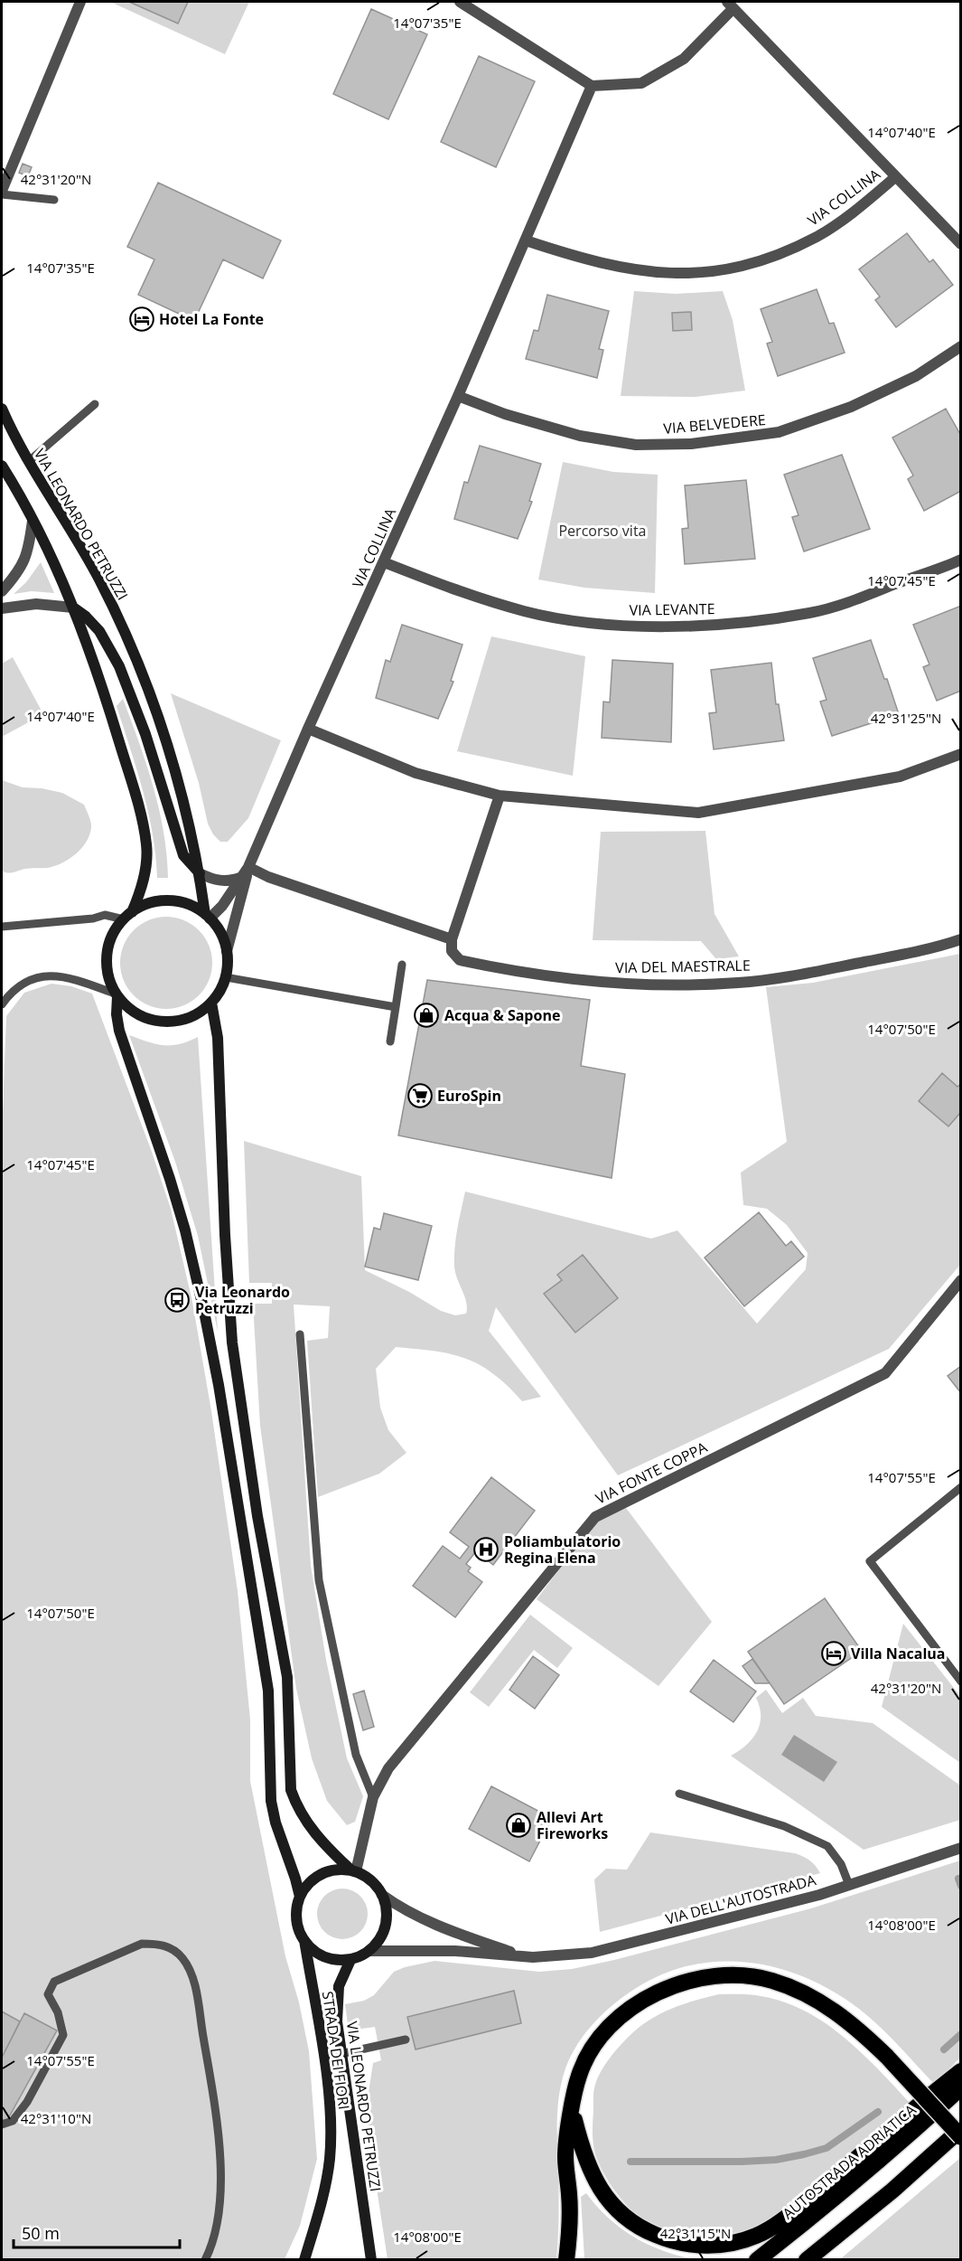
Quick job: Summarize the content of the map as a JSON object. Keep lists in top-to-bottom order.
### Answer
{
  "streets": {
    "highway": ["AUTOSTRADA ADRIATICA"],
    "main road": ["VIA LEONARDO PETRUZZI", "STRADA DEI FIORI"],
    "street": [
      "VIA COLLINA",
      "VIA BELVEDERE",
      "VIA LEVANTE",
      "VIA DEL MAESTRALE",
      "VIA FONTE COPPA",
      "VIA DELL'AUTOSTRADA"
    ]
  },
  "crossings": [
    ["VIA COLLINA", "VIA BELVEDERE"],
    ["VIA COLLINA", "VIA LEONARDO PETRUZZI"],
    ["VIA COLLINA", "VIA LEVANTE"],
    ["VIA LEONARDO PETRUZZI", "VIA FONTE COPPA"],
    ["VIA LEONARDO PETRUZZI", "VIA DELL'AUTOSTRADA"],
    ["VIA LEONARDO PETRUZZI", "STRADA DEI FIORI"],
    ["VIA FONTE COPPA", "VIA DELL'AUTOSTRADA"],
    ["VIA FONTE COPPA", "STRADA DEI FIORI"],
    ["VIA DELL'AUTOSTRADA", "STRADA DEI FIORI"]
  ],
  "parks": ["Percorso vita"],
  "places": {
    "hotel": ["Hotel La Fonte", "Villa Nacalua"],
    "shop": ["Acqua & Sapone", "Allevi Art Fireworks"],
    "supermarket": ["EuroSpin"],
    "bus stop": ["Via Leonardo Petruzzi"],
    "hospital": ["Poliambulatorio Regina Elena"]
  },
  "scale_bar": "50 m",
  "coordinates": [
    "14°07'35\"E",
    "14°07'40\"E",
    "42°31'20\"N",
    "14°07'45\"E",
    "42°31'25\"N",
    "14°07'50\"E",
    "14°07'55\"E",
    "14°08'00\"E",
    "42°31'10\"N",
    "42°31'15\"N"
  ]
}
